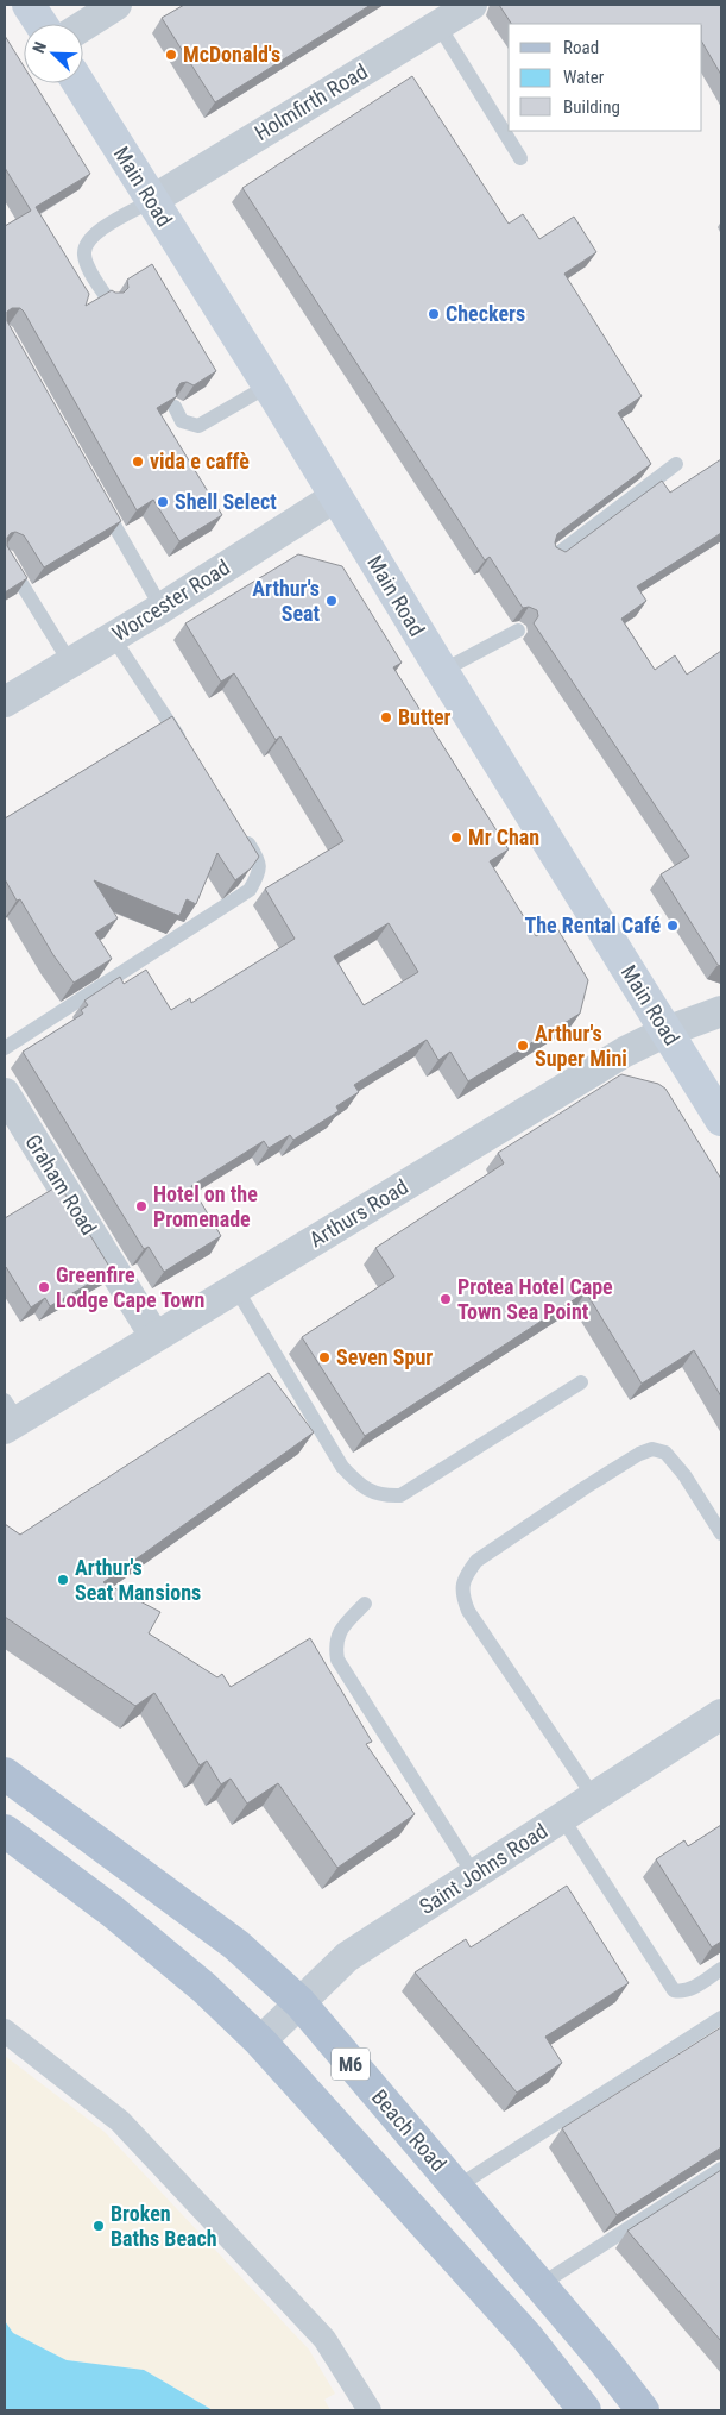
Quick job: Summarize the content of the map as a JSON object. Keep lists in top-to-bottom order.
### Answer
{
  "streets": {
    "main road": ["Main Road", "M6", "Beach Road"],
    "street": [
      "Holmfirth Road",
      "Worcester Road",
      "Graham Road",
      "Arthurs Road",
      "Saint Johns Road"
    ]
  },
  "crossings": [
    ["Holmfirth Road", "Main Road"],
    ["Main Road", "Worcester Road"],
    ["Main Road", "Arthurs Road"],
    ["Graham Road", "Arthurs Road"],
    ["Saint Johns Road", "M6"],
    ["Saint Johns Road", "Beach Road"]
  ],
  "places": [
    "McDonald's",
    "Checkers",
    "vida e caffè",
    "Shell Select",
    "Arthur's Seat",
    "Butter",
    "Mr Chan",
    "The Rental Café",
    "Arthur's Super Mini",
    "Hotel on the Promenade",
    "Greenfire Lodge Cape Town",
    "Protea Hotel Cape Town Sea Point",
    "Seven Spur",
    "Arthur's Seat Mansions",
    "Broken Baths Beach"
  ],
  "legend": ["Road", "Water", "Building"],
  "north": "top left"
}
